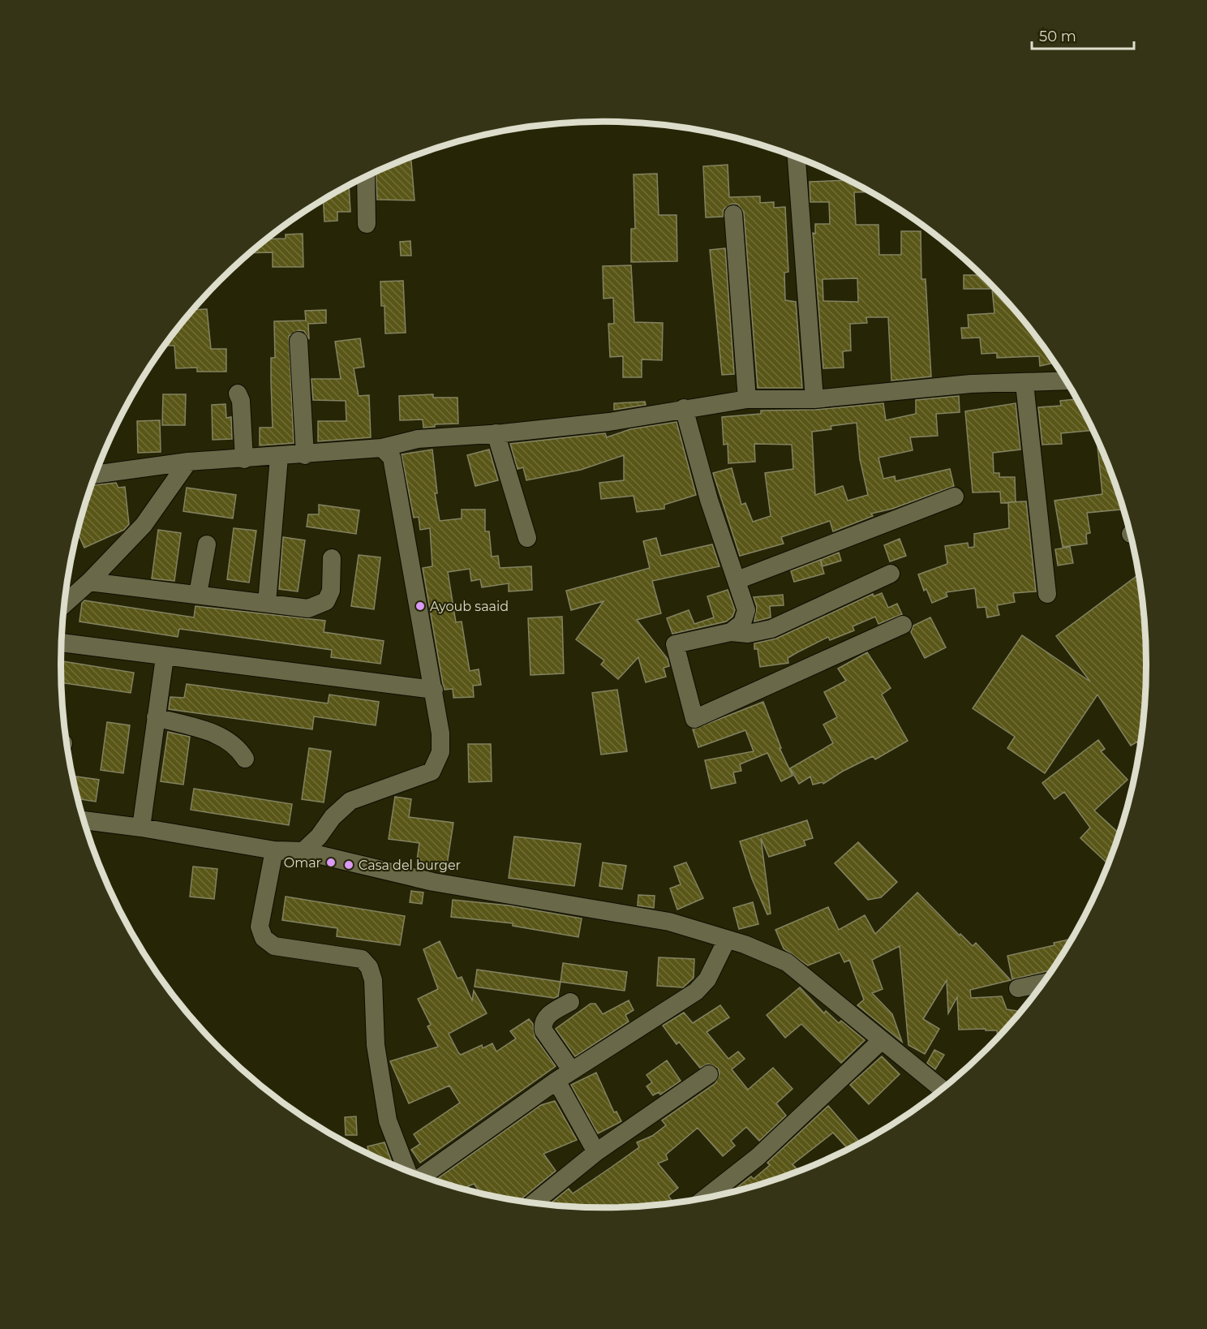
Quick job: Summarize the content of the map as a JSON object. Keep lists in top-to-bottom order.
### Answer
{
  "places": ["Ayoub saaid", "Omar", "Casa del burger"],
  "scale_bar": "50 m"
}
